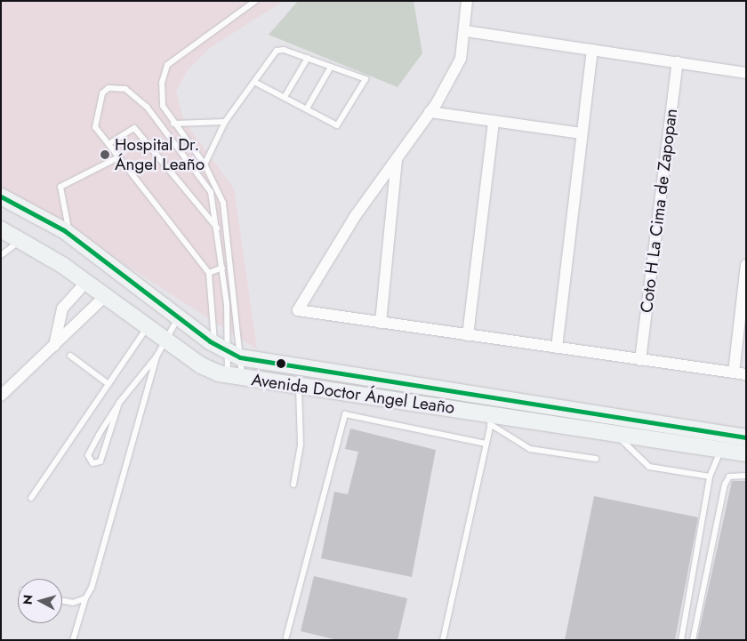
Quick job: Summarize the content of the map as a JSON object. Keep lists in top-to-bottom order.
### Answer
{
  "streets": {
    "street": ["Coto H La Cima de Zapopan", "Avenida Doctor Ángel Leaño"]
  },
  "places": ["Hospital Dr. Ángel Leaño"],
  "north": "left"
}
